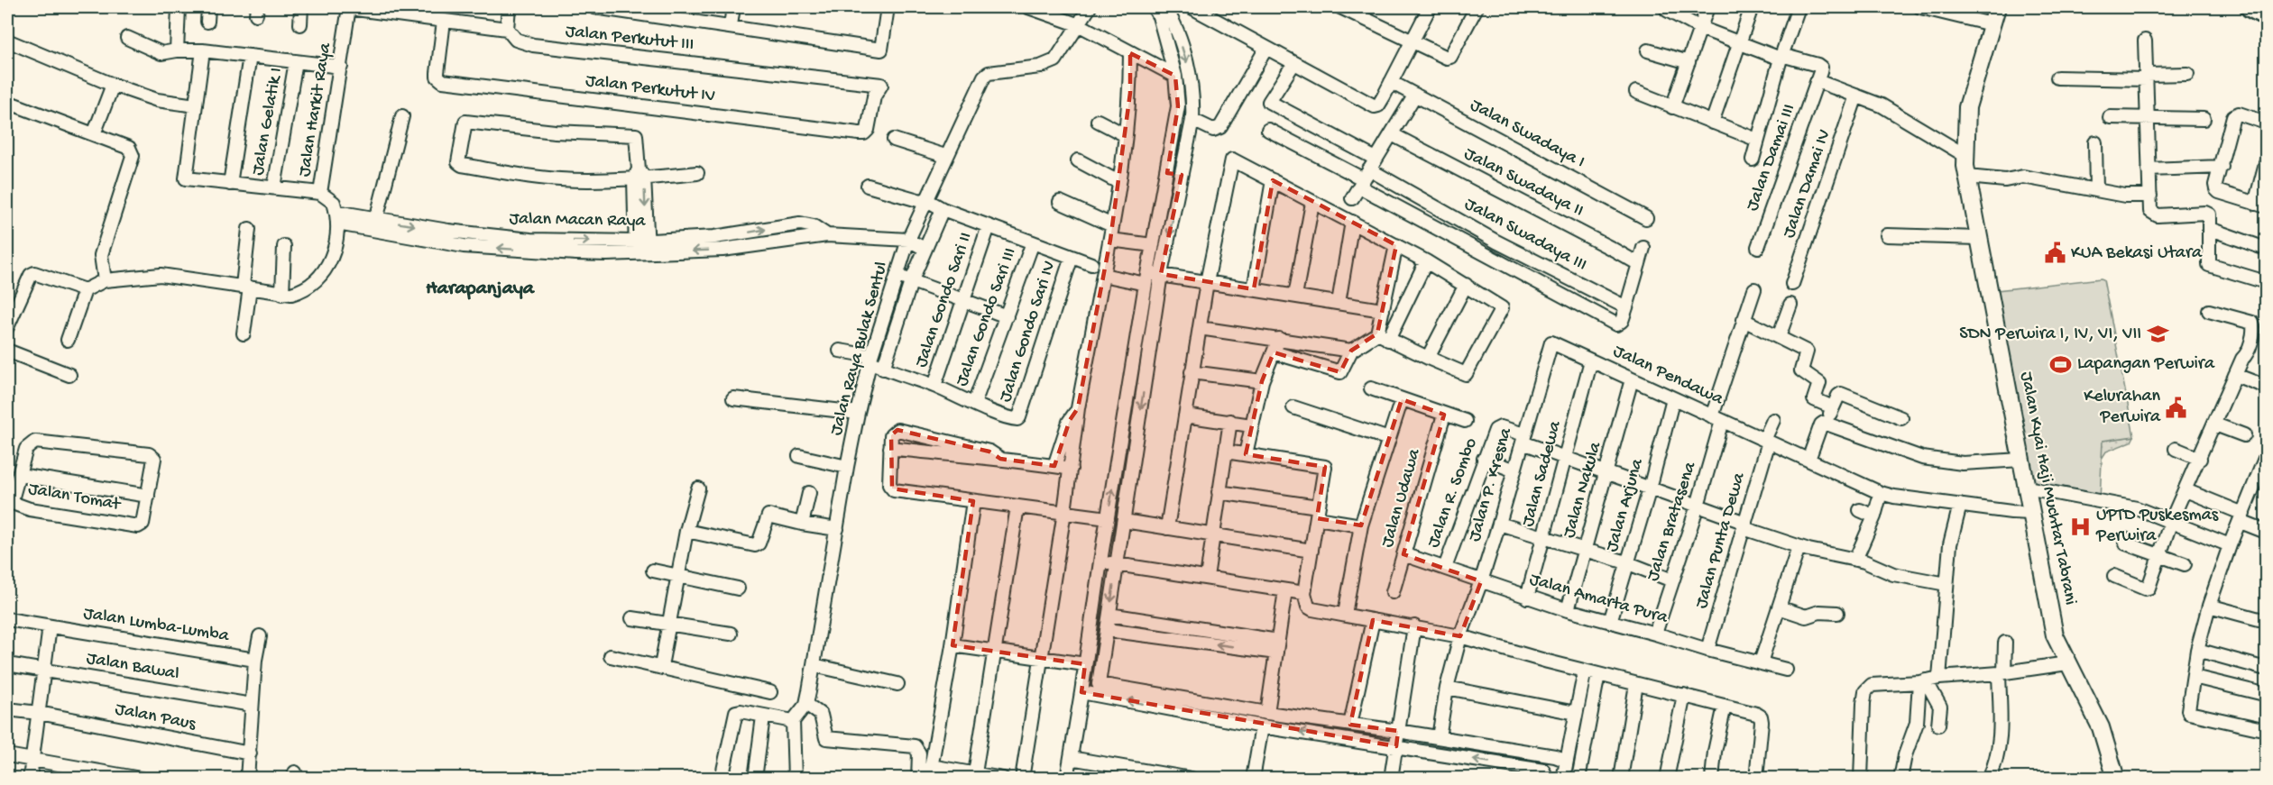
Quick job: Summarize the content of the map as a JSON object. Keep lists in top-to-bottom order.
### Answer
{
  "streets": {
    "street": [
      "Jalan Perkutut III",
      "Jalan Perkutut IV",
      "Jalan Harkit Raya",
      "Jalan Gelatik I",
      "Jalan Swadaya I",
      "Jalan Damai III",
      "Jalan Swadaya II",
      "Jalan Damai IV",
      "Jalan Macan Raya",
      "Jalan Swadaya III",
      "Jalan Gondo Sari II",
      "Jalan Gondo Sari III",
      "Jalan Gondo Sari IV",
      "Jalan Raya Bulak Sentul",
      "Jalan Pendawa",
      "Jalan Sadewa",
      "Jalan P. Kresna",
      "Jalan Kyai Haji Muchtar Tabrani",
      "Jalan Nakula",
      "Jalan R. Sombo",
      "Jalan Tomat",
      "Jalan Udawa",
      "Jalan Arjuna",
      "Jalan Bratasena",
      "Jalan Punta Dewa",
      "Jalan Amarta Pura",
      "Jalan Lumba-Lumba",
      "Jalan Bawal",
      "Jalan Paus"
    ]
  },
  "crossings": [
    ["Jalan Perkutut III", "Jalan Perkutut IV"],
    ["Jalan Perkutut III", "Jalan Harkit Raya"],
    ["Jalan Harkit Raya", "Jalan Macan Raya"],
    ["Jalan Macan Raya", "Jalan Raya Bulak Sentul"],
    ["Jalan Gondo Sari III", "Jalan Gondo Sari IV"],
    ["Jalan Pendawa", "Jalan Sadewa"],
    ["Jalan Pendawa", "Jalan P. Kresna"],
    ["Jalan Pendawa", "Jalan Kyai Haji Muchtar Tabrani"],
    ["Jalan Pendawa", "Jalan Nakula"],
    ["Jalan Pendawa", "Jalan Arjuna"],
    ["Jalan Pendawa", "Jalan Bratasena"],
    ["Jalan Pendawa", "Jalan Punta Dewa"],
    ["Jalan Sadewa", "Jalan Amarta Pura"],
    ["Jalan P. Kresna", "Jalan R. Sombo"],
    ["Jalan P. Kresna", "Jalan Amarta Pura"],
    ["Jalan Nakula", "Jalan Amarta Pura"],
    ["Jalan R. Sombo", "Jalan Amarta Pura"],
    ["Jalan Udawa", "Jalan Amarta Pura"],
    ["Jalan Arjuna", "Jalan Amarta Pura"],
    ["Jalan Bratasena", "Jalan Amarta Pura"],
    ["Jalan Punta Dewa", "Jalan Amarta Pura"]
  ],
  "districts": ["Harapanjaya"],
  "places": {
    "public building": ["KUA Bekasi Utara", "Kelurahan Perwira"],
    "school or university": ["SDN Perwira I, IV, VI, VII"],
    "sports": ["Lapangan Perwira"],
    "hospital": ["UPTD Puskesmas Perwira"]
  }
}
